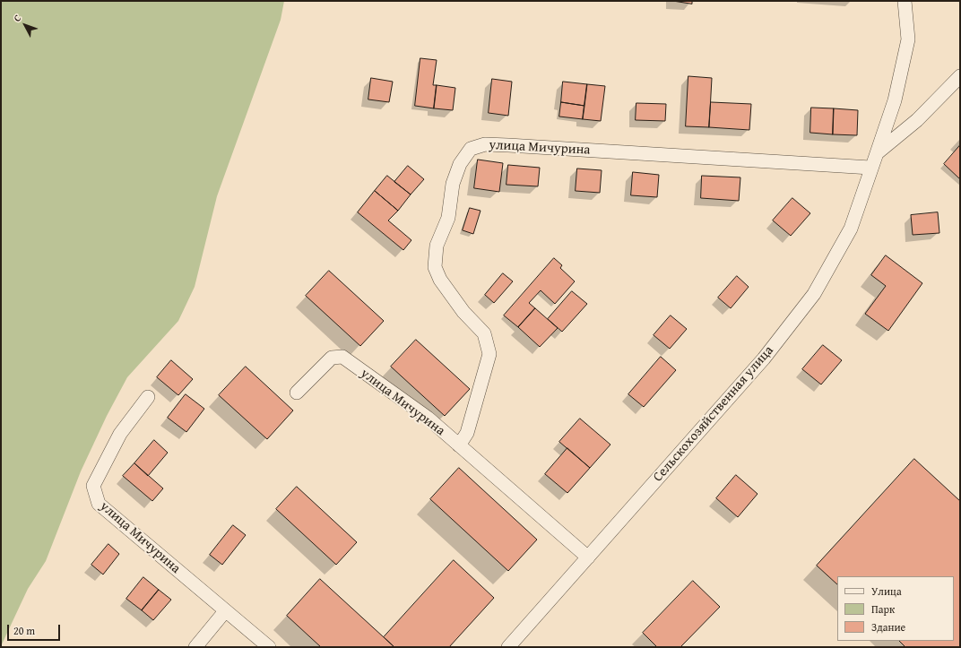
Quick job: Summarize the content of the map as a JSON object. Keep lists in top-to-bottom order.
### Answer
{
  "streets": {
    "street": ["улица Мичурина", "Сельскохозяйственная улица"]
  },
  "crossings": [
    ["улица Мичурина", "Сельскохозяйственная улица"]
  ],
  "legend": ["Улица", "Парк", "Здание"],
  "scale_bar": "20 m",
  "north": "top left"
}
